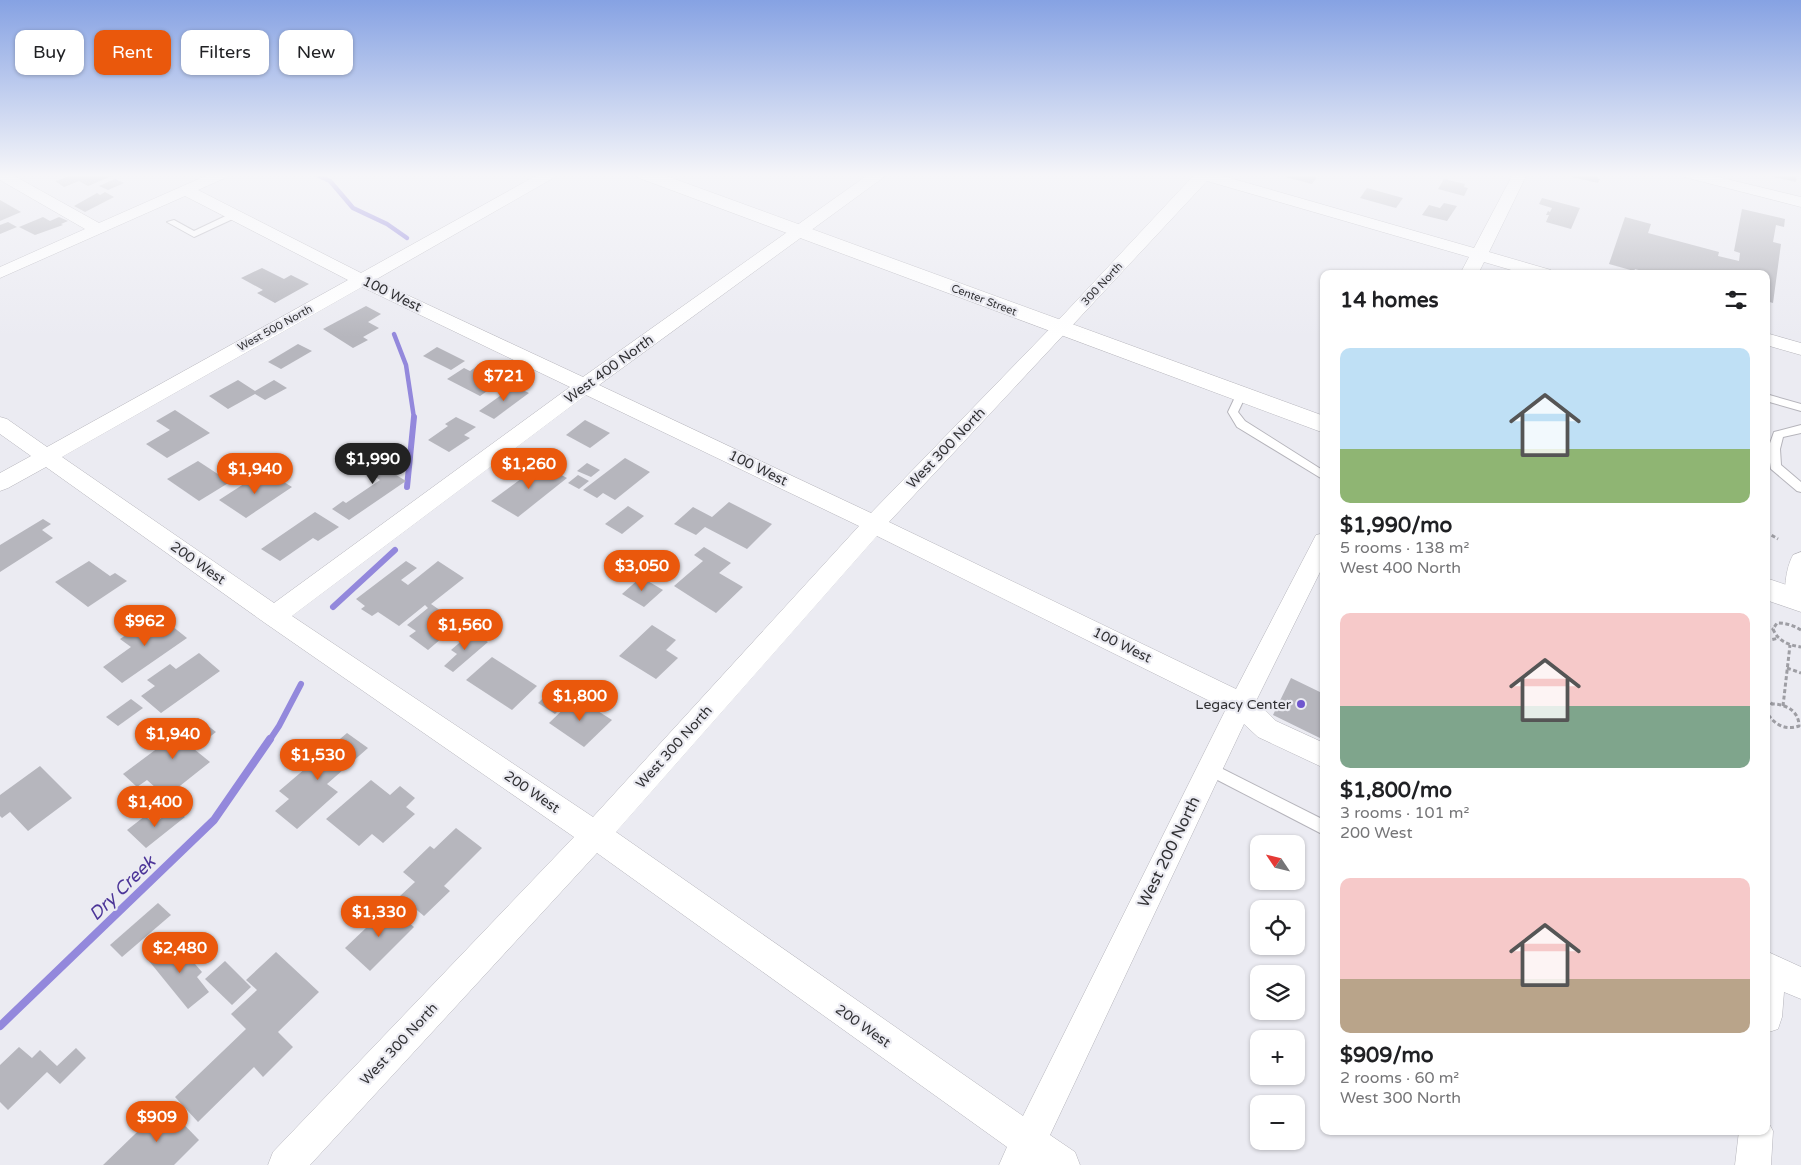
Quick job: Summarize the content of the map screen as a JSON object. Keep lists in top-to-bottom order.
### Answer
{
  "streets": {
    "street": [
      "300 North",
      "100 West",
      "Center Street",
      "West 500 North",
      "West 400 North",
      "West 300 North",
      "200 West",
      "West 200 North"
    ]
  },
  "crossings": [
    ["300 North", "Center Street"],
    ["300 North", "West 300 North"],
    ["100 West", "West 500 North"],
    ["100 West", "West 400 North"],
    ["100 West", "West 300 North"],
    ["100 West", "West 200 North"],
    ["Center Street", "West 400 North"],
    ["Center Street", "West 300 North"],
    ["West 500 North", "200 West"],
    ["West 400 North", "200 West"],
    ["West 300 North", "200 West"],
    ["200 West", "West 200 North"]
  ],
  "water": ["Dry Creek"],
  "places": ["Legacy Center"],
  "north": "top left",
  "page": {
    "chip": [
      "Buy",
      "Rent",
      "Filters",
      "New"
    ],
    "heading": "14 homes",
    "list": [
      {
        "name": "$1,990/mo",
        "note": "5 rooms · 138 m² · West 400 North"
      },
      {
        "name": "$1,800/mo",
        "note": "3 rooms · 101 m² · 200 West"
      },
      {
        "name": "$909/mo",
        "note": "2 rooms · 60 m² · West 300 North"
      }
    ],
    "price": [
      "$721",
      "$1,990",
      "$1,260",
      "$1,940",
      "$3,050",
      "$962",
      "$1,560",
      "$1,800",
      "$1,940",
      "$1,530",
      "$1,400",
      "$1,330",
      "$2,480",
      "$909"
    ],
    "map_buttons": ["+", "−"]
  }
}
